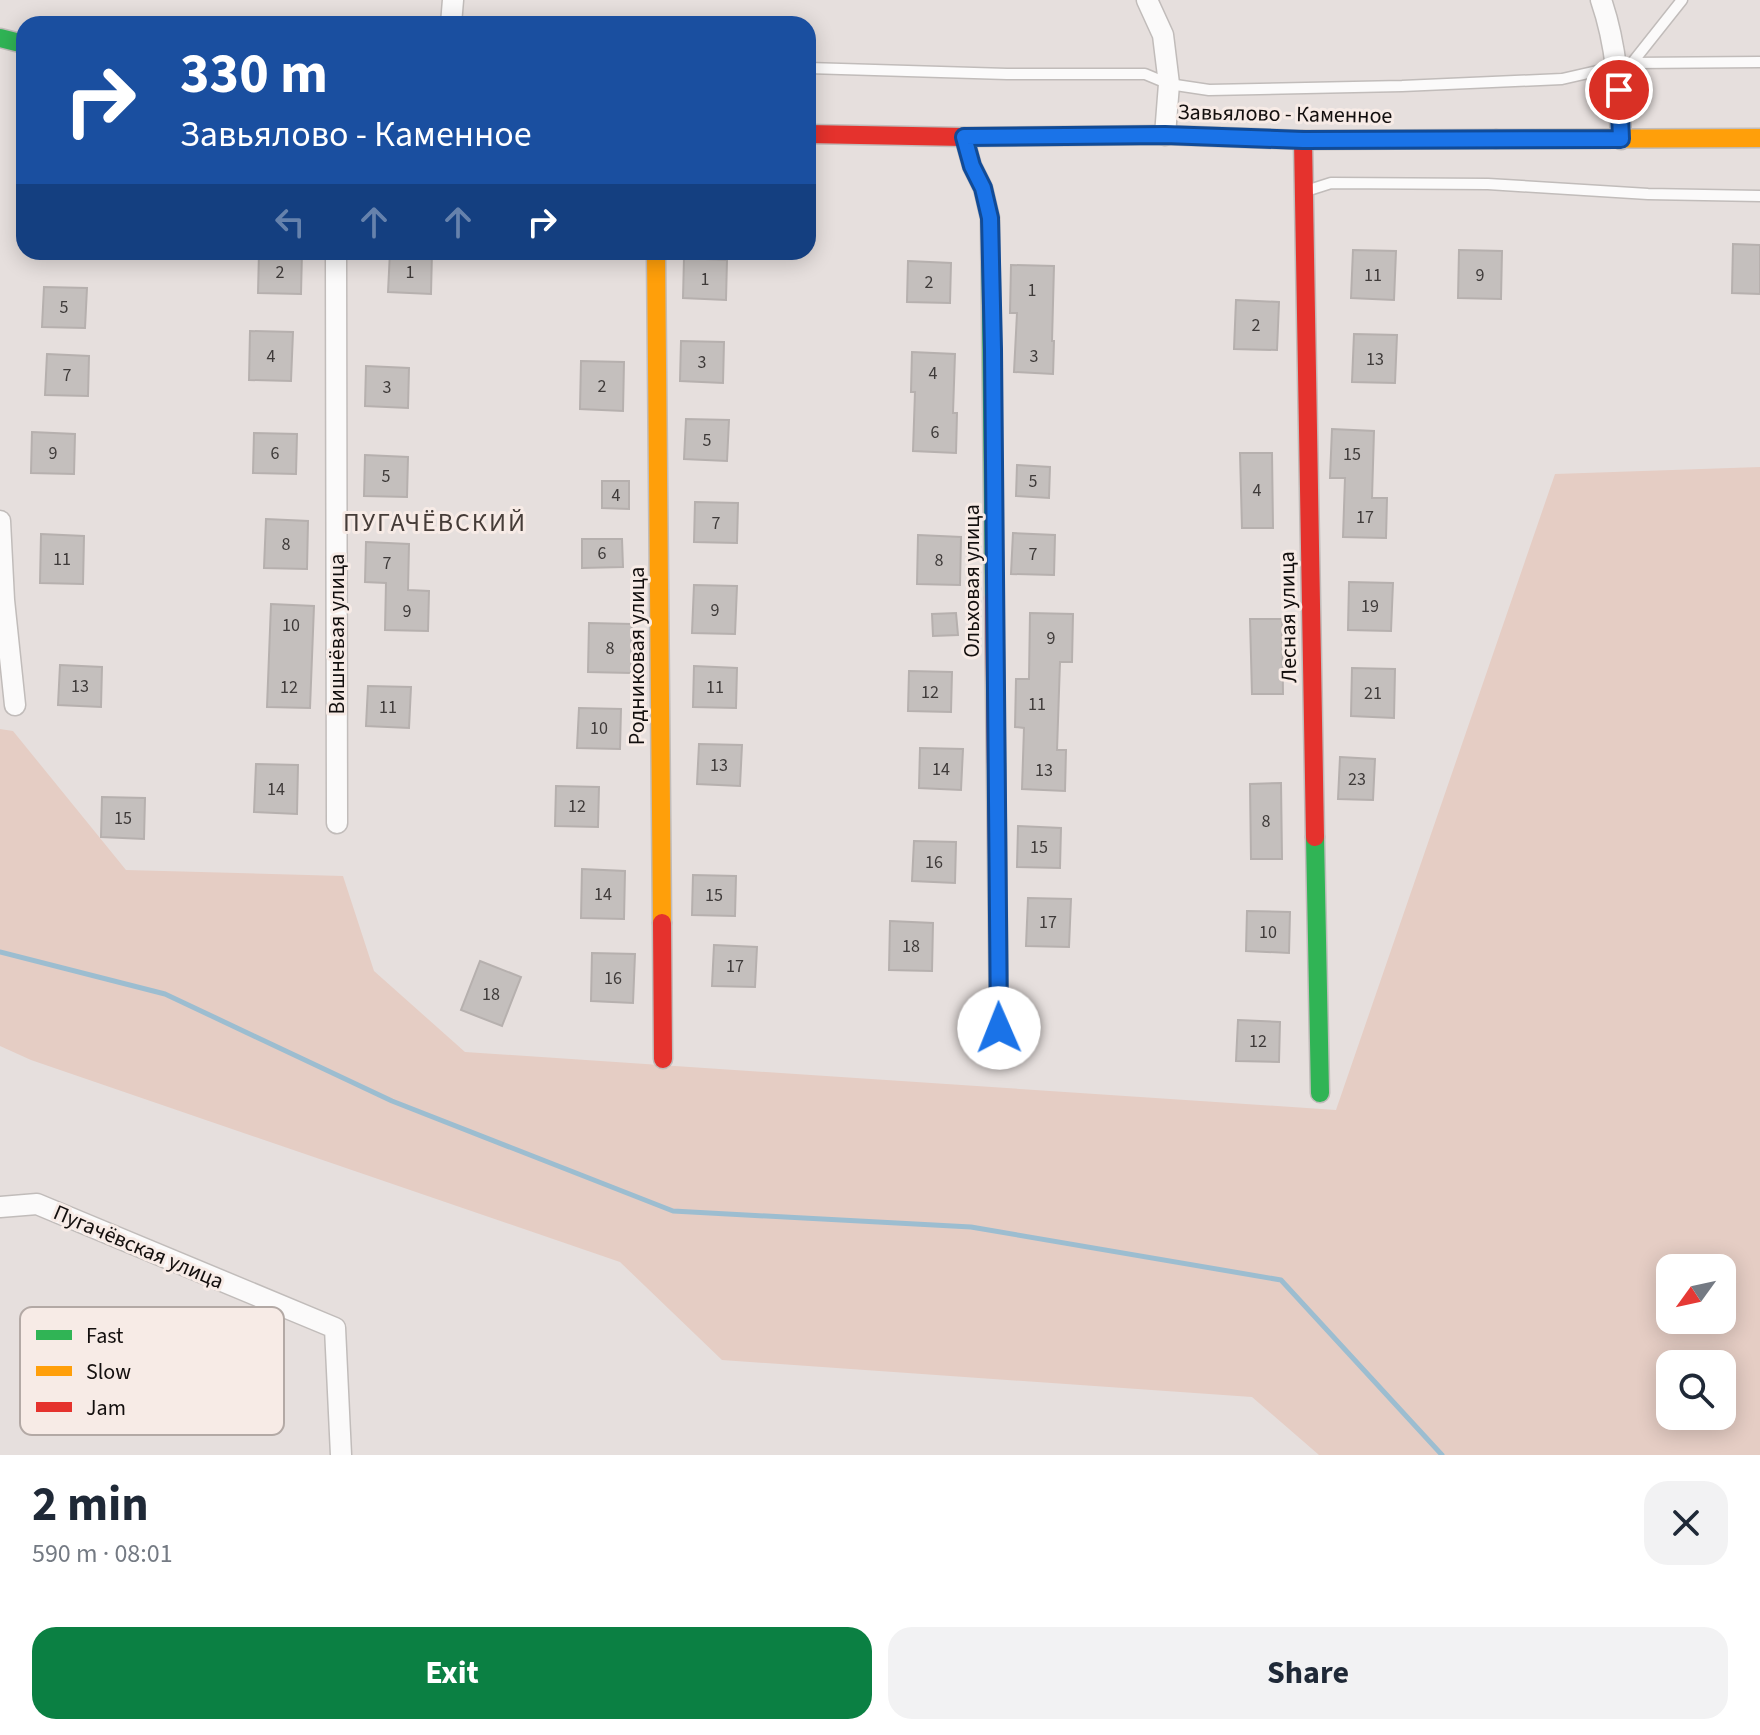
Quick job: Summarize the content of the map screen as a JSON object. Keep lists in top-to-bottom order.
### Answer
{
  "streets": {
    "street": [
      "Завьялово - Каменное",
      "Ольховая улица",
      "Лесная улица",
      "Вишнёвая улица",
      "Родниковая улица",
      "Пугачёвская улица"
    ]
  },
  "crossings": [
    ["Завьялово - Каменное", "Ольховая улица"],
    ["Завьялово - Каменное", "Лесная улица"]
  ],
  "districts": ["ПУГАЧЁВСКИЙ"],
  "house_numbers": [
    "2",
    "1",
    "11",
    "9",
    "1",
    "2",
    "1",
    "5",
    "2",
    "4",
    "3",
    "13",
    "3",
    "4",
    "7",
    "2",
    "3",
    "6",
    "5",
    "9",
    "6",
    "15",
    "5",
    "5",
    "4",
    "4",
    "17",
    "7",
    "8",
    "6",
    "7",
    "11",
    "8",
    "7",
    "19",
    "9",
    "9",
    "10",
    "9",
    "8",
    "13",
    "12",
    "11",
    "12",
    "21",
    "11",
    "11",
    "10",
    "13",
    "14",
    "13",
    "23",
    "14",
    "12",
    "15",
    "8",
    "15",
    "16",
    "14",
    "15",
    "17",
    "10",
    "18",
    "17",
    "16",
    "18",
    "12"
  ],
  "legend": ["Fast", "Slow", "Jam"],
  "north": "bottom left",
  "page": {
    "turn": ["330 m", "Завьялово - Каменное"],
    "heading": ["2 min", "590 m · 08:01"],
    "buttons": ["Exit", "Share"]
  }
}
